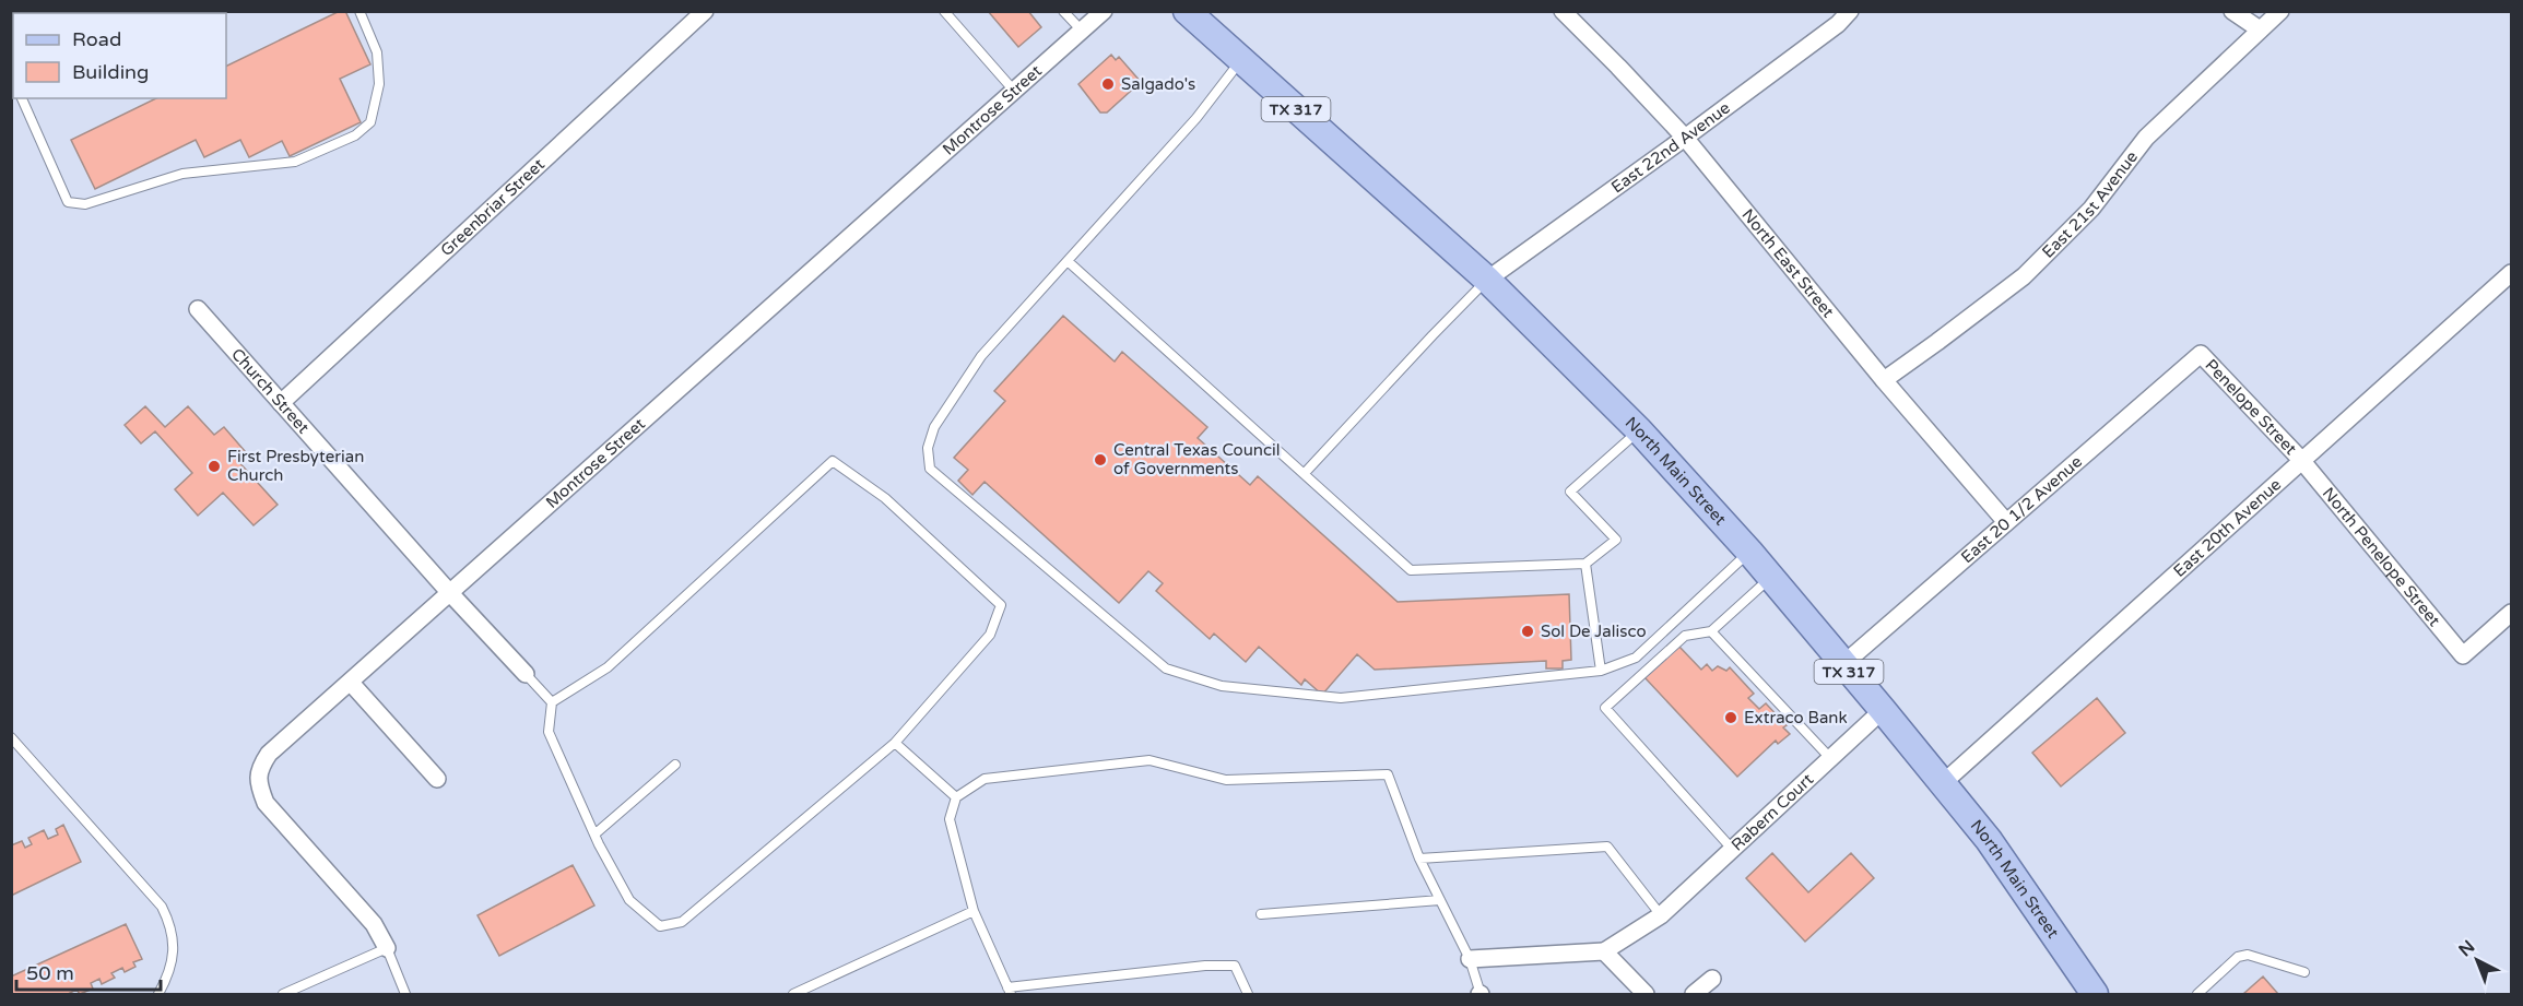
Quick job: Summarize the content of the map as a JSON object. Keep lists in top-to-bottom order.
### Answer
{
  "streets": {
    "main road": ["TX 317", "North Main Street"],
    "street": [
      "Montrose Street",
      "East 22nd Avenue",
      "East 21st Avenue",
      "Greenbriar Street",
      "North East Street",
      "Church Street",
      "Penelope Street",
      "East 20 1/2 Avenue",
      "East 20th Avenue",
      "North Penelope Street",
      "Rabern Court"
    ]
  },
  "crossings": [
    ["Montrose Street", "Church Street"],
    ["East 22nd Avenue", "North East Street"],
    ["East 22nd Avenue", "North Main Street"],
    ["East 21st Avenue", "North East Street"],
    ["Greenbriar Street", "Church Street"],
    ["North East Street", "East 20 1/2 Avenue"],
    ["Penelope Street", "East 20 1/2 Avenue"],
    ["Penelope Street", "East 20th Avenue"],
    ["Penelope Street", "North Penelope Street"],
    ["North Main Street", "East 20 1/2 Avenue"],
    ["North Main Street", "East 20th Avenue"],
    ["North Main Street", "Rabern Court"],
    ["East 20th Avenue", "North Penelope Street"]
  ],
  "places": [
    "Salgado's",
    "Central Texas Council of Governments",
    "First Presbyterian Church",
    "Sol De Jalisco",
    "Extraco Bank"
  ],
  "legend": ["Road", "Building"],
  "scale_bar": "50 m",
  "north": "top left"
}
